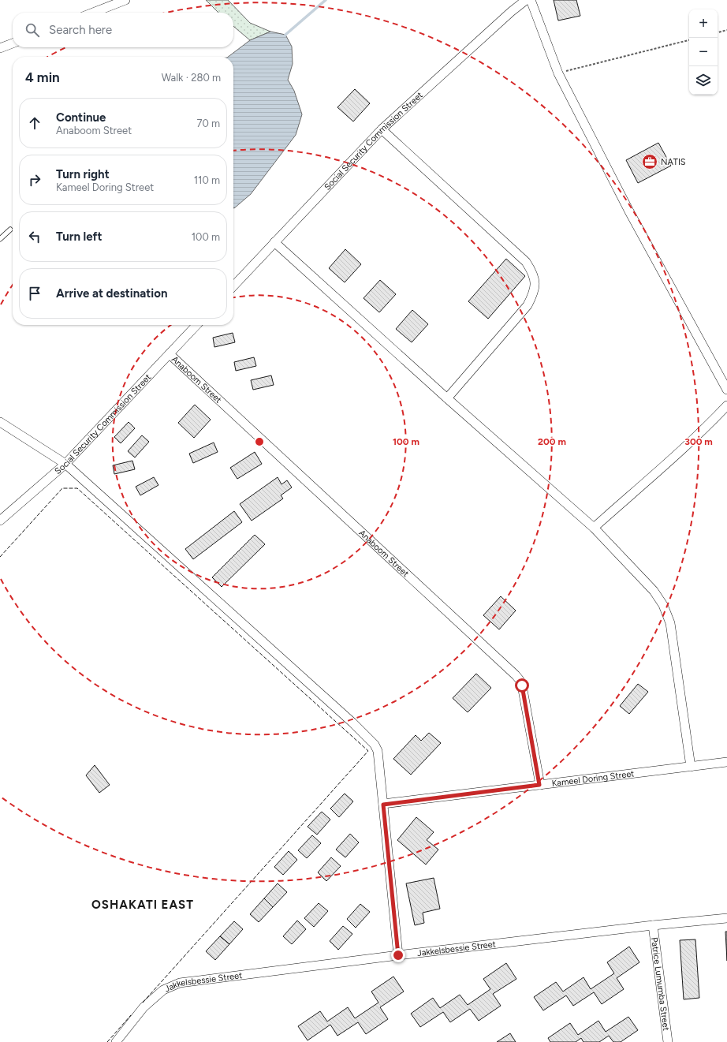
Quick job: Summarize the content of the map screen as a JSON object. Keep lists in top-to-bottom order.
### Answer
{
  "streets": {
    "street": [
      "Social Security Commission Street",
      "Anaboom Street",
      "Kameel Doring Street",
      "Jakkelsbessie Street",
      "Patrice Lumumba Street"
    ]
  },
  "crossings": [
    ["Social Security Commission Street", "Anaboom Street"],
    ["Anaboom Street", "Kameel Doring Street"],
    ["Jakkelsbessie Street", "Patrice Lumumba Street"]
  ],
  "districts": ["OSHAKATI EAST"],
  "places": {
    "office": ["NATIS"]
  },
  "page": {
    "map_buttons": ["+", "−"],
    "search": "Search here",
    "heading": ["4 min", "Walk · 280 m"],
    "list": [
      ["Continue", "Anaboom Street", "70 m"],
      ["Turn right", "Kameel Doring Street", "110 m"],
      ["Turn left", "100 m"],
      "Arrive at destination"
    ]
  },
  "rings": ["100 m", "200 m", "300 m"]
}
